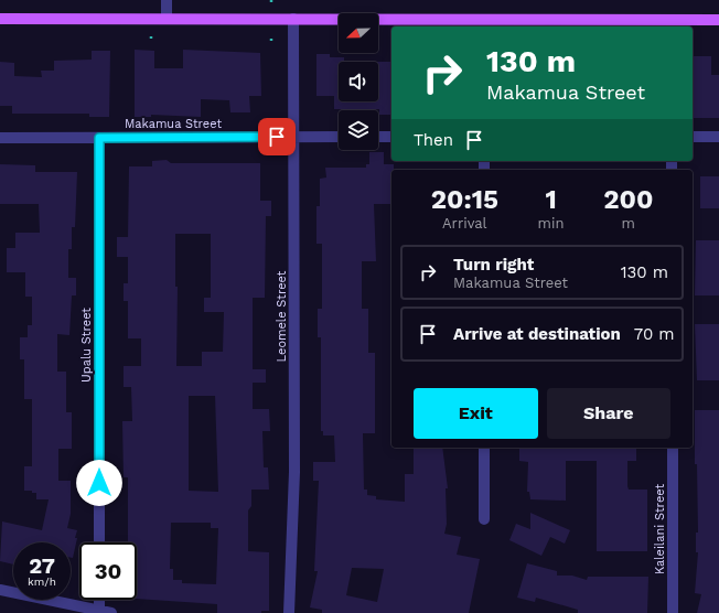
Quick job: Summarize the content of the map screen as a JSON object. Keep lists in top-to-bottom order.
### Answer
{
  "streets": {
    "street": [
      "Makamua Street",
      "Leomele Street",
      "Upalu Street",
      "Kaleilani Street"
    ]
  },
  "crossings": [
    ["Makamua Street", "Leomele Street"],
    ["Makamua Street", "Upalu Street"]
  ],
  "north": "left",
  "page": {
    "turn": ["130 m", "Makamua Street"],
    "then": "Then",
    "eta": [
      "20:15",
      "Arrival",
      "1",
      "min",
      "200",
      "m"
    ],
    "list": [
      {
        "name": "Turn right",
        "note": "Makamua Street",
        "value": "130 m"
      },
      {
        "name": "Arrive at destination",
        "value": "70 m"
      }
    ],
    "buttons": ["Exit", "Share"],
    "speed": "27 km/h",
    "limit": "30"
  }
}
